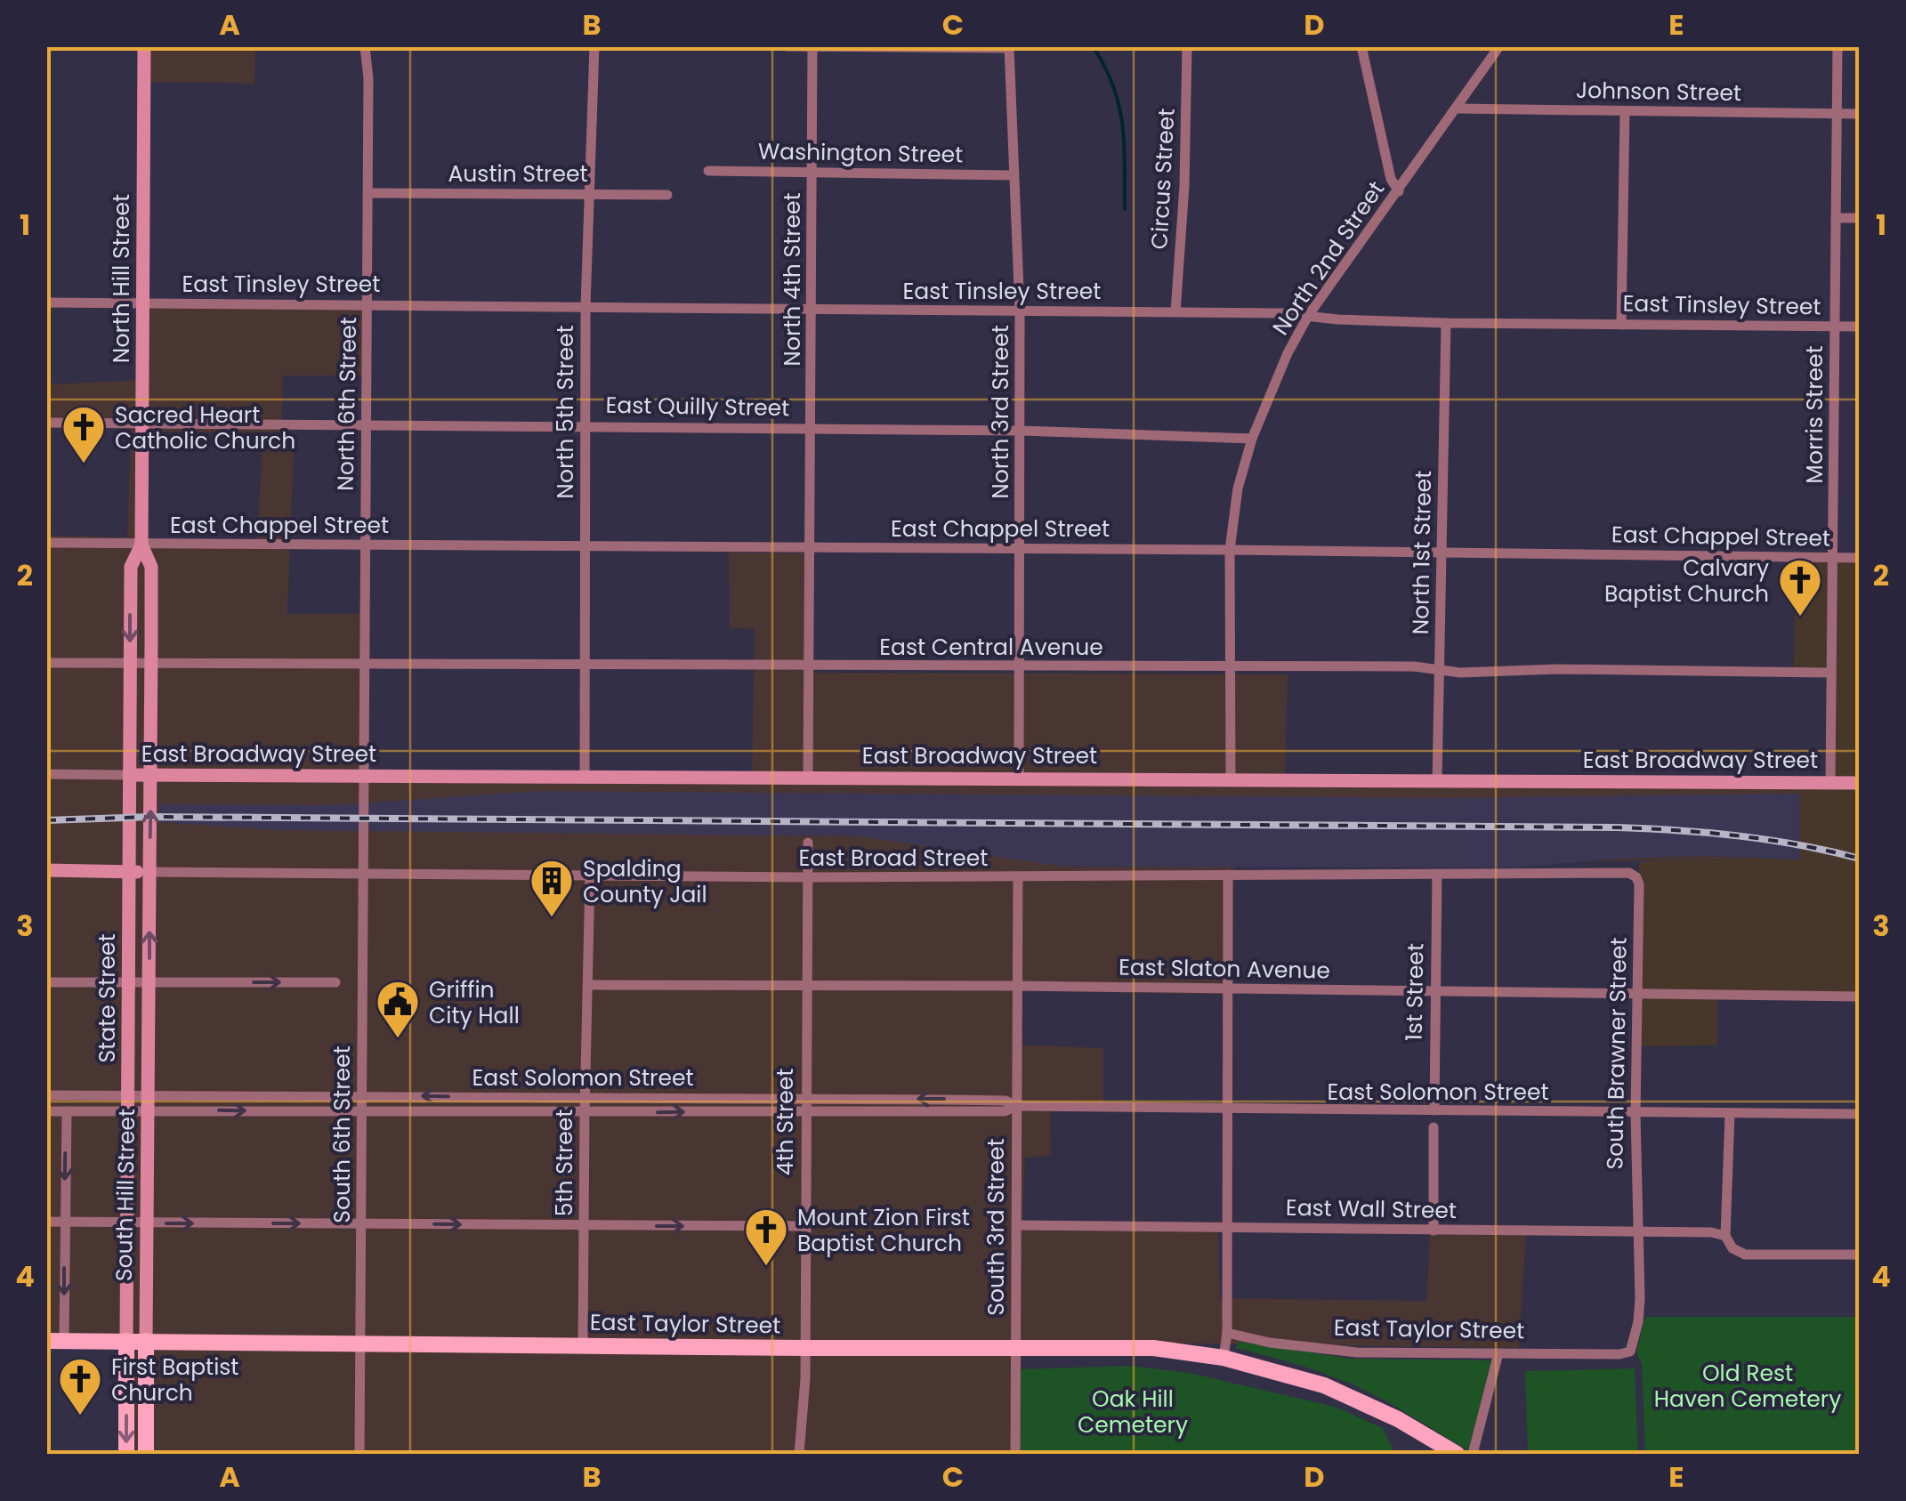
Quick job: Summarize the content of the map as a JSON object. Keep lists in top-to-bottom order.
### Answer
{
  "streets": {
    "main road": [
      "North Hill Street",
      "East Broadway Street",
      "State Street",
      "South Hill Street",
      "East Taylor Street"
    ],
    "street": [
      "Johnson Street",
      "Washington Street",
      "Austin Street",
      "Circus Street",
      "North 2nd Street",
      "North 4th Street",
      "East Tinsley Street",
      "North 6th Street",
      "East Quilly Street",
      "North 5th Street",
      "North 3rd Street",
      "Morris Street",
      "East Chappel Street",
      "North 1st Street",
      "East Central Avenue",
      "East Broad Street",
      "East Slaton Avenue",
      "1st Street",
      "South Brawner Street",
      "East Solomon Street",
      "4th Street",
      "South 6th Street",
      "5th Street",
      "East Wall Street",
      "South 3rd Street"
    ]
  },
  "crossings": [
    ["Johnson Street", "North 2nd Street"],
    ["Johnson Street", "Morris Street"],
    ["Washington Street", "North 4th Street"],
    ["Washington Street", "North 3rd Street"],
    ["Austin Street", "North 6th Street"],
    ["Austin Street", "North 5th Street"],
    ["Circus Street", "East Tinsley Street"],
    ["North 2nd Street", "East Tinsley Street"],
    ["North 2nd Street", "East Quilly Street"],
    ["North 2nd Street", "East Chappel Street"],
    ["North 2nd Street", "East Central Avenue"],
    ["North 2nd Street", "East Broadway Street"],
    ["North Hill Street", "East Tinsley Street"],
    ["North Hill Street", "East Quilly Street"],
    ["North Hill Street", "East Chappel Street"],
    ["North Hill Street", "East Central Avenue"],
    ["North Hill Street", "East Broadway Street"],
    ["North Hill Street", "State Street"],
    ["North Hill Street", "South Hill Street"],
    ["North 4th Street", "East Tinsley Street"],
    ["North 4th Street", "East Quilly Street"],
    ["North 4th Street", "East Chappel Street"],
    ["North 4th Street", "East Central Avenue"],
    ["North 4th Street", "East Broadway Street"],
    ["East Tinsley Street", "North 6th Street"],
    ["East Tinsley Street", "North 5th Street"],
    ["East Tinsley Street", "North 3rd Street"],
    ["East Tinsley Street", "Morris Street"],
    ["East Tinsley Street", "North 1st Street"],
    ["North 6th Street", "East Quilly Street"],
    ["North 6th Street", "East Chappel Street"],
    ["North 6th Street", "East Central Avenue"],
    ["North 6th Street", "South 6th Street"],
    ["East Quilly Street", "North 5th Street"],
    ["East Quilly Street", "North 3rd Street"],
    ["North 5th Street", "East Chappel Street"],
    ["North 5th Street", "East Central Avenue"],
    ["North 5th Street", "East Broadway Street"],
    ["North 3rd Street", "East Chappel Street"],
    ["North 3rd Street", "East Central Avenue"],
    ["North 3rd Street", "East Broadway Street"],
    ["Morris Street", "East Chappel Street"],
    ["Morris Street", "East Central Avenue"],
    ["Morris Street", "East Broadway Street"],
    ["East Chappel Street", "North 1st Street"],
    ["East Chappel Street", "State Street"],
    ["North 1st Street", "East Central Avenue"],
    ["North 1st Street", "East Broadway Street"],
    ["East Central Avenue", "State Street"],
    ["East Broadway Street", "State Street"],
    ["East Broadway Street", "South Hill Street"],
    ["East Broad Street", "1st Street"],
    ["East Broad Street", "South Brawner Street"],
    ["East Broad Street", "4th Street"],
    ["East Broad Street", "5th Street"],
    ["East Broad Street", "South Hill Street"],
    ["East Slaton Avenue", "1st Street"],
    ["East Slaton Avenue", "South Brawner Street"],
    ["East Slaton Avenue", "4th Street"],
    ["East Slaton Avenue", "5th Street"],
    ["1st Street", "East Solomon Street"],
    ["State Street", "East Solomon Street"],
    ["State Street", "East Taylor Street"],
    ["South Brawner Street", "East Solomon Street"],
    ["South Brawner Street", "East Wall Street"],
    ["South Brawner Street", "East Taylor Street"],
    ["East Solomon Street", "4th Street"],
    ["East Solomon Street", "South 6th Street"],
    ["East Solomon Street", "5th Street"],
    ["East Solomon Street", "South Hill Street"],
    ["East Solomon Street", "South 3rd Street"],
    ["4th Street", "East Taylor Street"],
    ["South 6th Street", "East Taylor Street"],
    ["5th Street", "East Taylor Street"],
    ["South Hill Street", "East Taylor Street"],
    ["East Wall Street", "South 3rd Street"],
    ["South 3rd Street", "East Taylor Street"]
  ],
  "parks": ["Old Rest Haven Cemetery", "Oak Hill Cemetery"],
  "places": {
    "church": [
      "Sacred Heart Catholic Church",
      "Calvary Baptist Church",
      "Mount Zion First Baptist Church",
      "First Baptist Church"
    ],
    "building": ["Spalding County Jail"],
    "public building": ["Griffin City Hall"]
  },
  "grid": {
    "columns": [
      "A",
      "B",
      "C",
      "D",
      "E"
    ],
    "rows": [
      "1",
      "2",
      "3",
      "4"
    ]
  }
}
